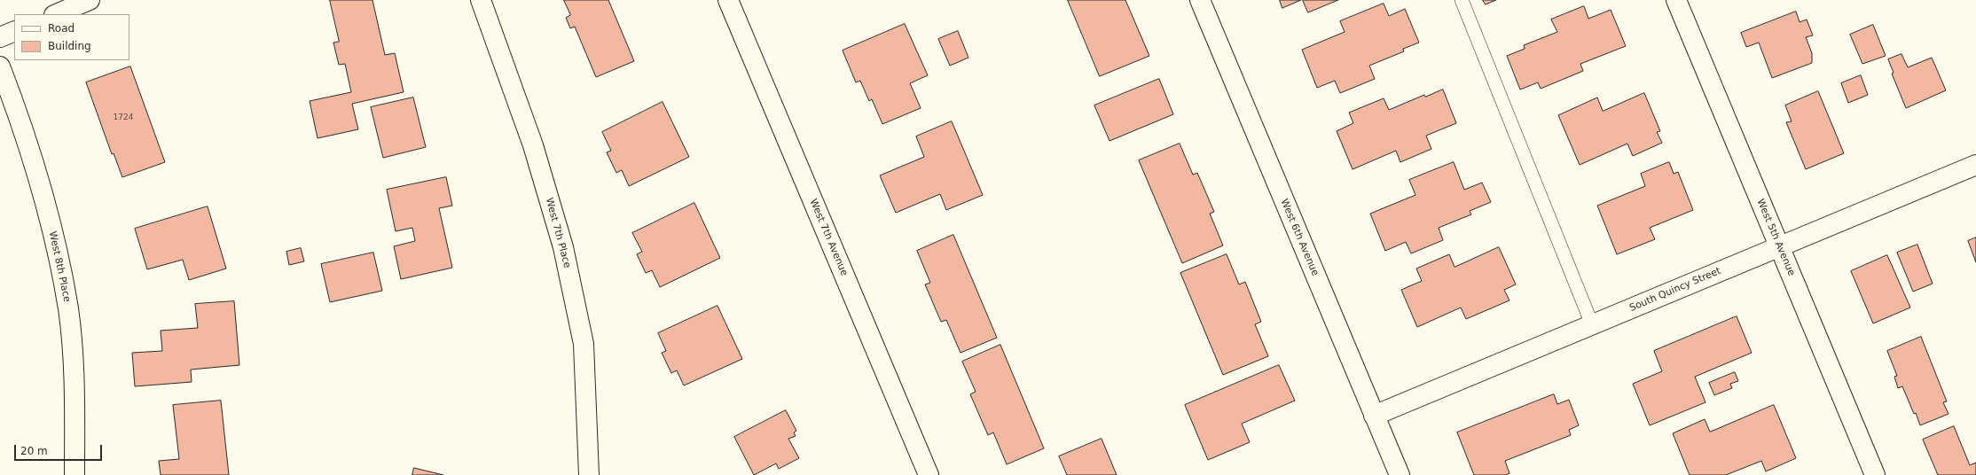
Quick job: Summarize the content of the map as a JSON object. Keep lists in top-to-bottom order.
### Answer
{
  "streets": {
    "street": [
      "West 7th Place",
      "West 7th Avenue",
      "West 6th Avenue",
      "West 5th Avenue",
      "West 8th Place",
      "South Quincy Street"
    ]
  },
  "crossings": [
    ["West 6th Avenue", "South Quincy Street"],
    ["West 5th Avenue", "South Quincy Street"]
  ],
  "house_numbers": ["1724"],
  "legend": ["Road", "Building"],
  "scale_bar": "20 m"
}
